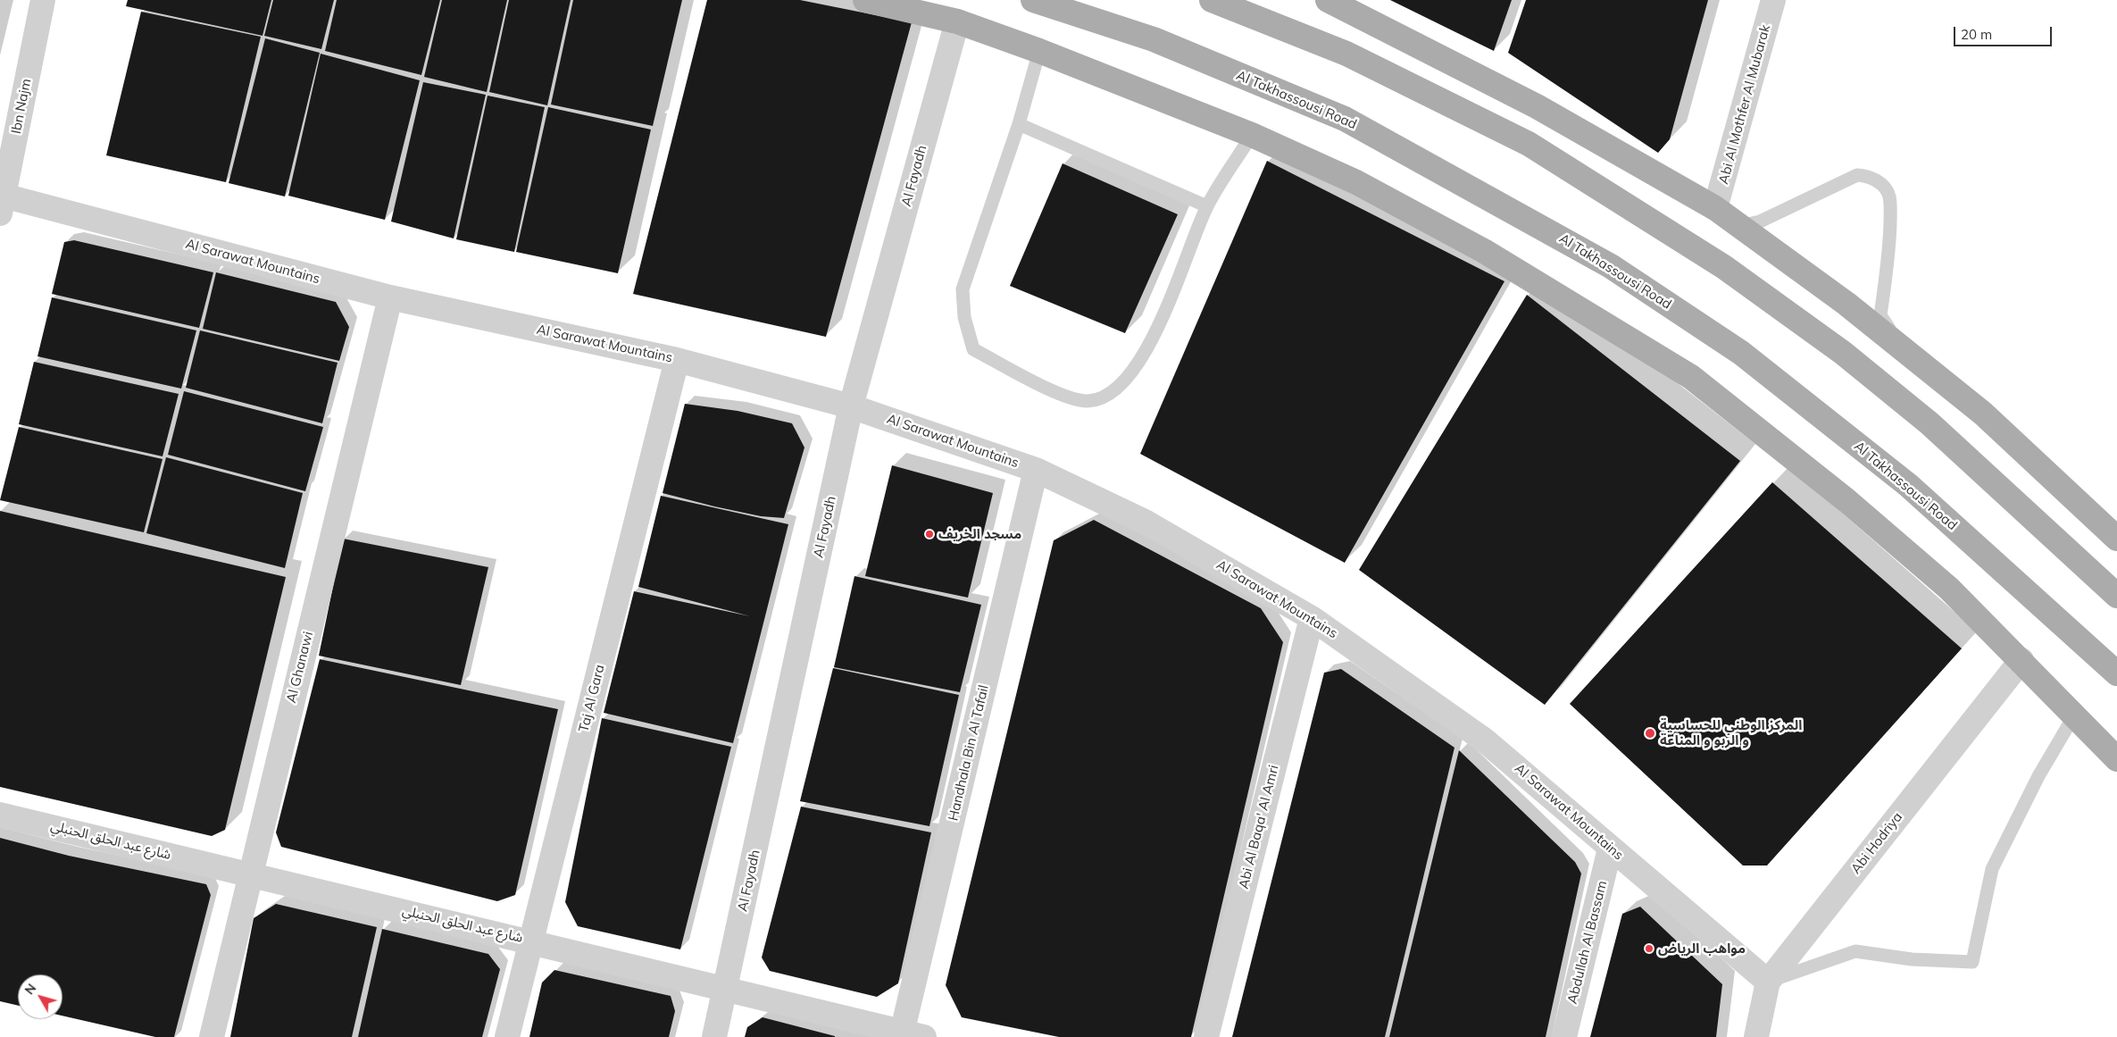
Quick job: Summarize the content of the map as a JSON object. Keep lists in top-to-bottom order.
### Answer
{
  "streets": {
    "main road": ["Al Takhassousi Road"],
    "street": [
      "Abi Al Mothfer Al Mubarak",
      "Ibn Najm",
      "Al Fayadh",
      "Al Sarawat Mountains",
      "Al Ghanawi",
      "Taj Al Gara",
      "Handhala Bin Al Tafail",
      "Abi Al Baqa' Al Amri",
      "شارع عبد الحلق الحنبلي",
      "Abi Hodriya",
      "Abdullah Al Bassam"
    ]
  },
  "crossings": [
    ["Ibn Najm", "Al Sarawat Mountains"],
    ["Al Fayadh", "Al Sarawat Mountains"],
    ["Al Fayadh", "شارع عبد الحلق الحنبلي"],
    ["Al Sarawat Mountains", "Al Ghanawi"],
    ["Al Sarawat Mountains", "Taj Al Gara"],
    ["Al Sarawat Mountains", "Handhala Bin Al Tafail"],
    ["Al Sarawat Mountains", "Abi Al Baqa' Al Amri"],
    ["Al Sarawat Mountains", "Abi Hodriya"],
    ["Al Sarawat Mountains", "Abdullah Al Bassam"],
    ["Al Ghanawi", "شارع عبد الحلق الحنبلي"],
    ["Taj Al Gara", "شارع عبد الحلق الحنبلي"],
    ["Handhala Bin Al Tafail", "شارع عبد الحلق الحنبلي"]
  ],
  "places": ["مسجد الخريف", "المركز الوطني للحساسية و الربو و المناعة", "مواهب الرياض"],
  "scale_bar": "20 m",
  "north": "top left"
}
